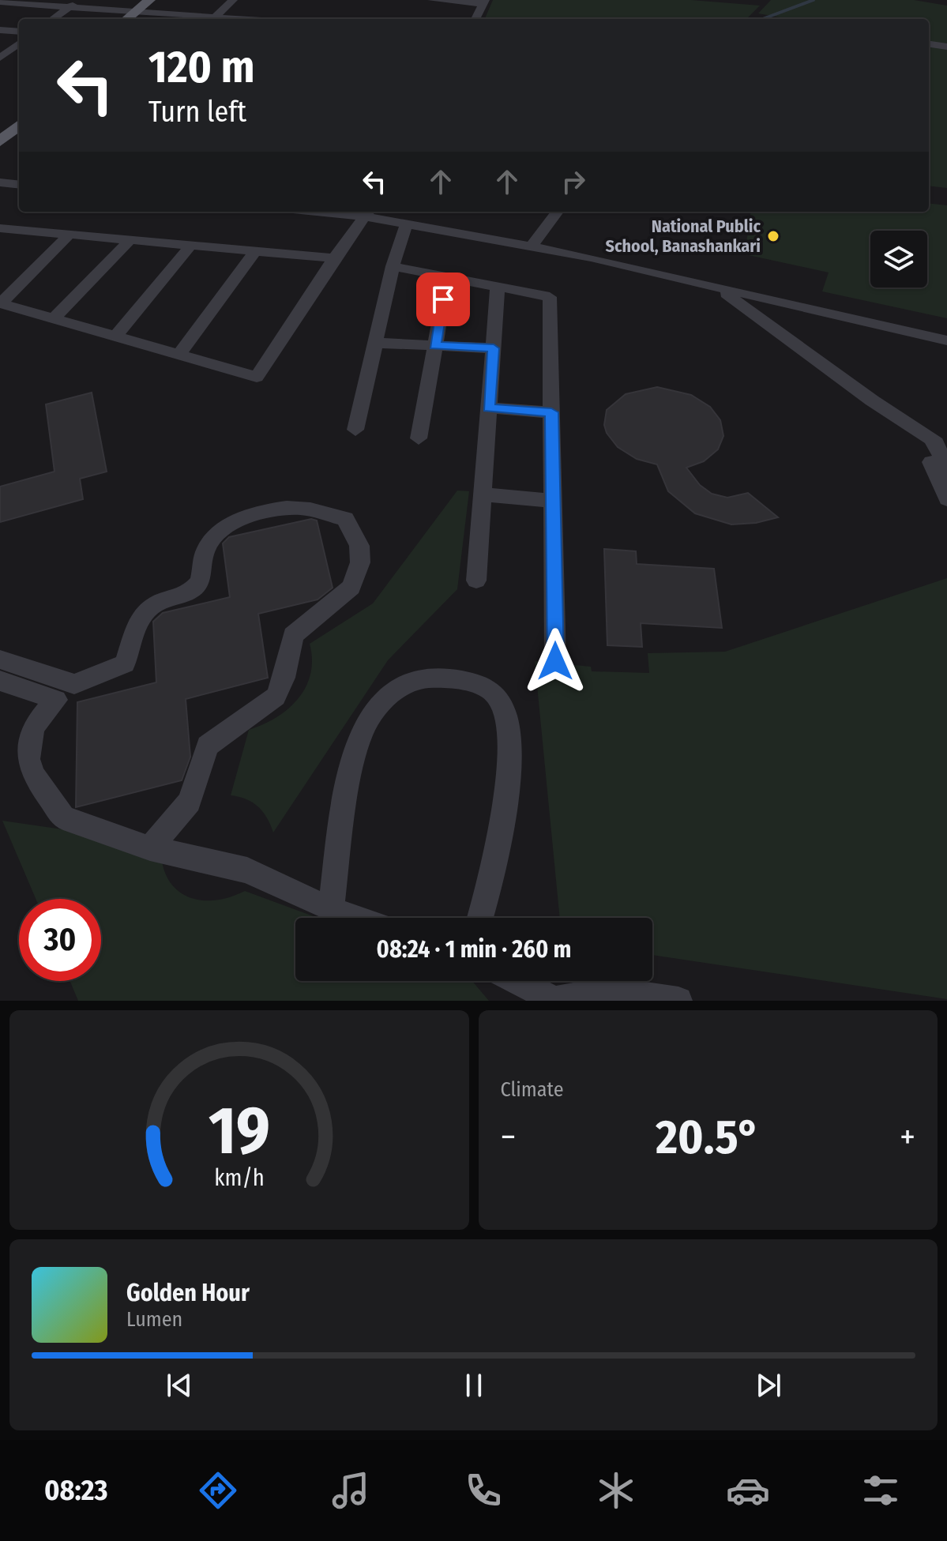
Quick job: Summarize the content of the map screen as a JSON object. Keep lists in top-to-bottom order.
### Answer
{
  "places": ["National Public School, Banashankari"],
  "page": {
    "turn": ["120 m", "Turn left"],
    "limit": "30",
    "trip": "08:24 · 1 min · 260 m",
    "tile": "Climate",
    "heat": ["−", "20.5°", "+"],
    "song": ["Golden Hour", "Lumen"],
    "tabs": "08:23",
    "gauge": ["19", "km/h"]
  }
}
